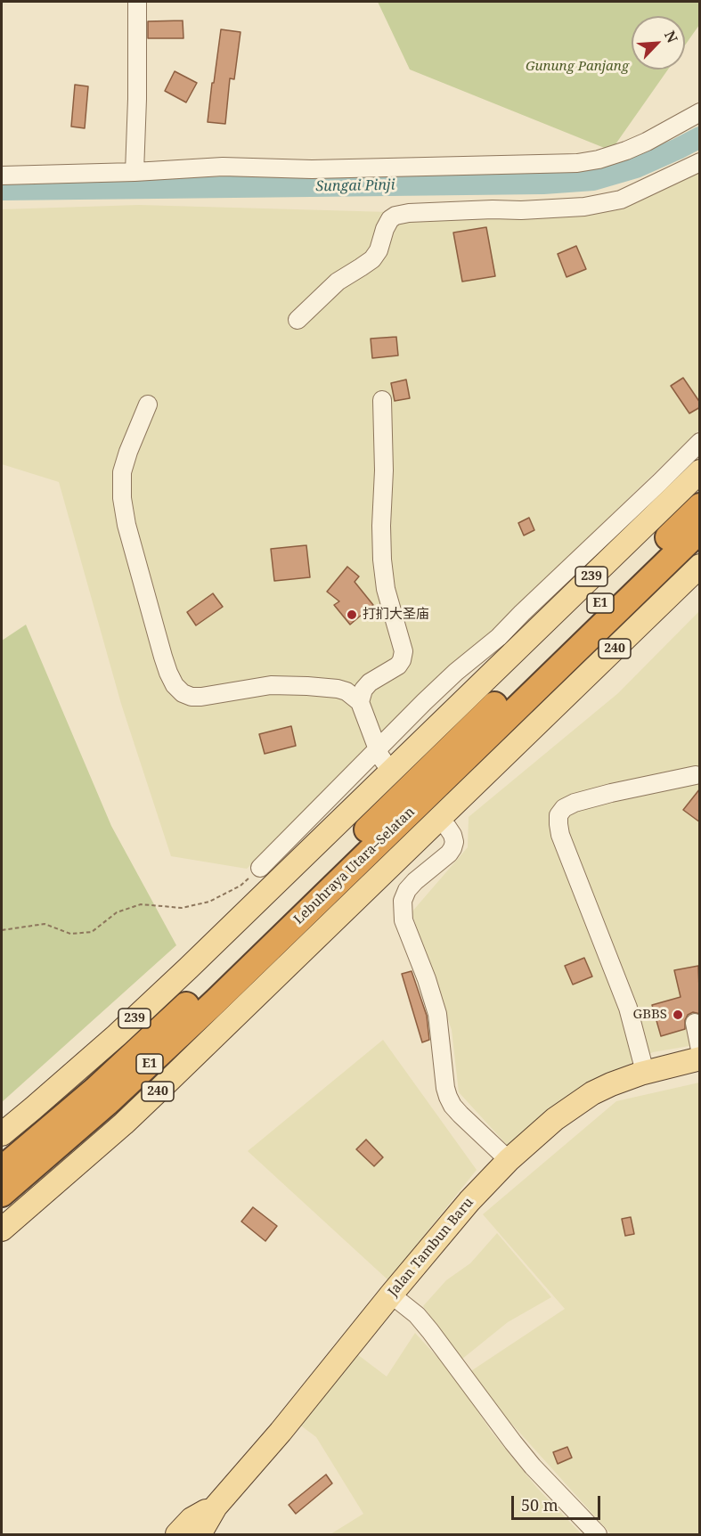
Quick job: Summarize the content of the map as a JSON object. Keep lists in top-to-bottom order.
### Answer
{
  "streets": {
    "highway": ["E1", "Lebuhraya Utara–Selatan"],
    "main road": ["239", "240", "Jalan Tambun Baru"]
  },
  "water": ["Sungai Pinji"],
  "parks": ["Gunung Panjang"],
  "places": ["打扪大圣庙", "GBBS"],
  "scale_bar": "50 m",
  "north": "top right"
}
